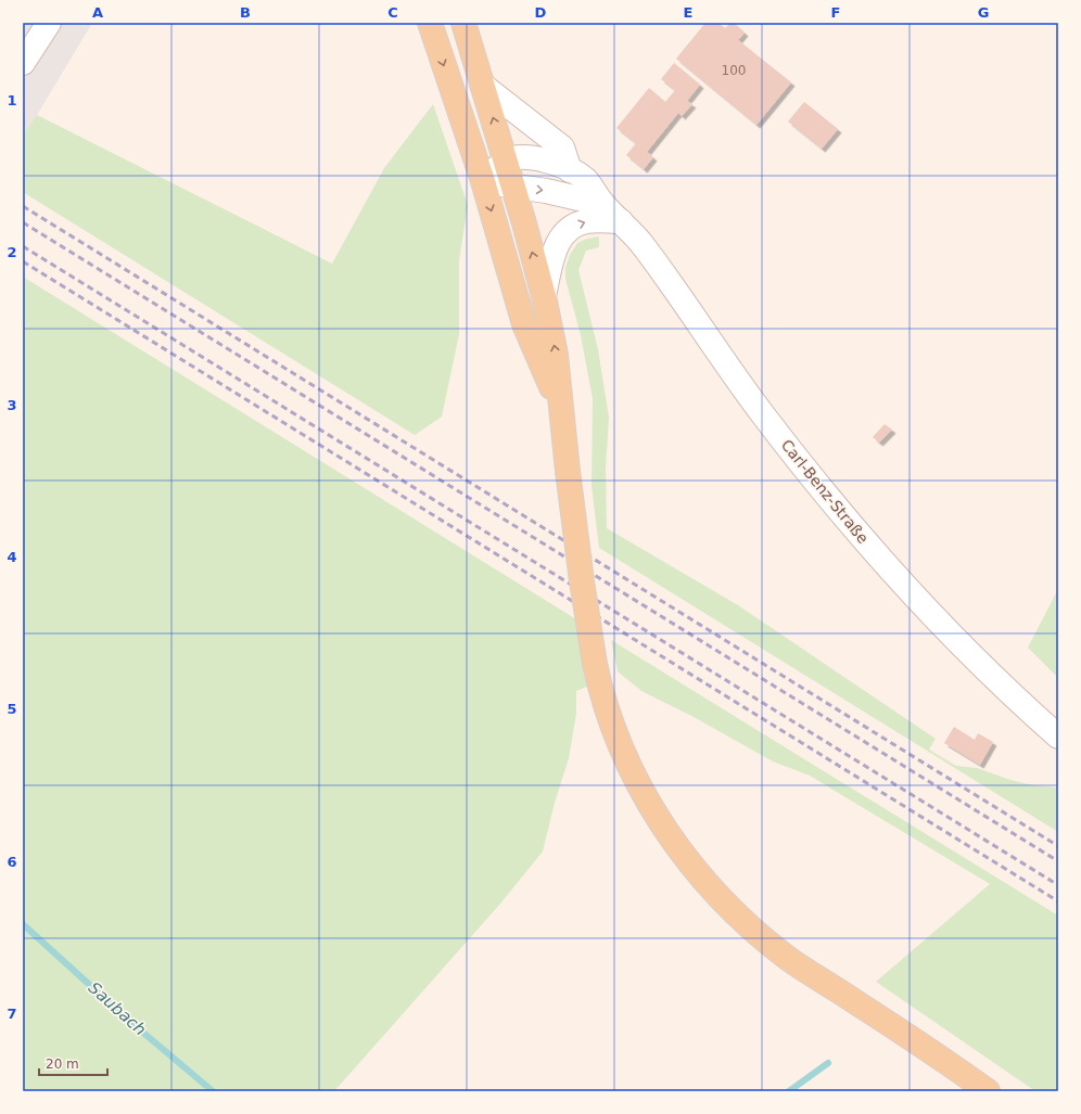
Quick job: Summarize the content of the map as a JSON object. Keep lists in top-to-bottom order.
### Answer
{
  "streets": {
    "street": ["Carl-Benz-Straße"]
  },
  "water": ["Saubach"],
  "house_numbers": ["100"],
  "scale_bar": "20 m",
  "grid": {
    "columns": [
      "A",
      "B",
      "C",
      "D",
      "E",
      "F",
      "G"
    ],
    "rows": [
      "1",
      "2",
      "3",
      "4",
      "5",
      "6",
      "7"
    ]
  }
}
